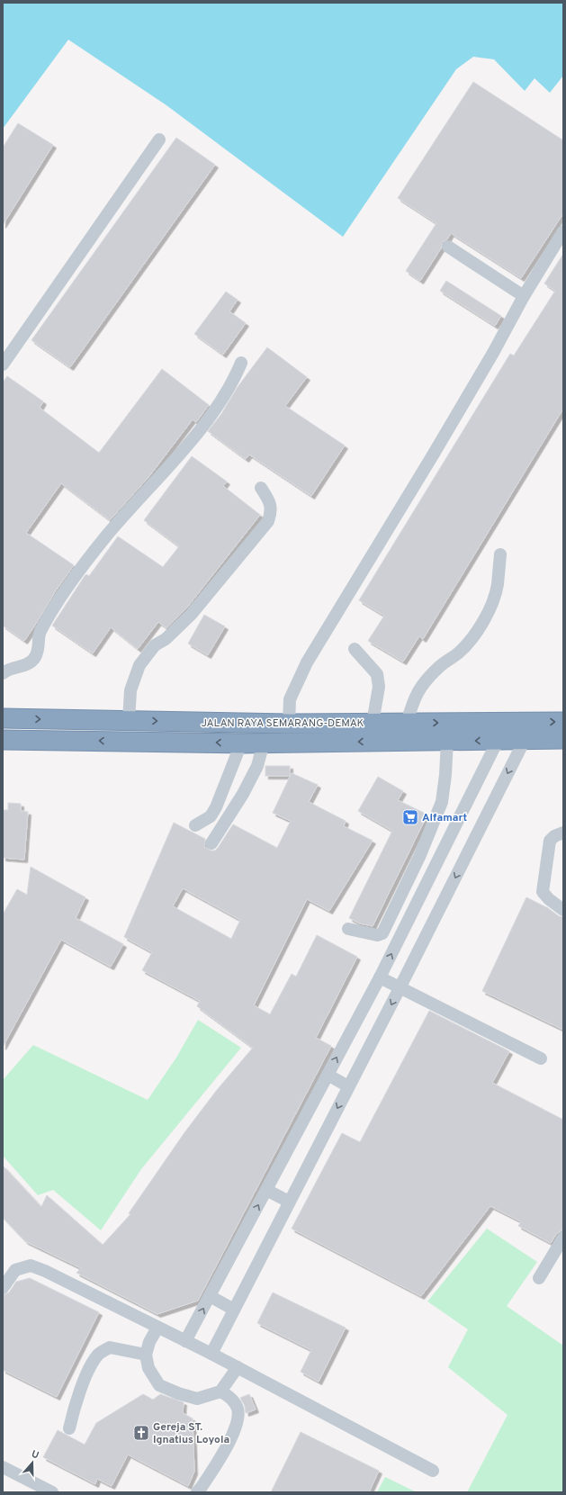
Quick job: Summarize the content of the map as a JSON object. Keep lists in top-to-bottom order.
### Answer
{
  "streets": {
    "highway": ["JALAN RAYA SEMARANG-DEMAK"]
  },
  "places": {
    "supermarket": ["Alfamart"],
    "church": ["Gereja ST. Ignatius Loyola"]
  },
  "north": "top"
}
